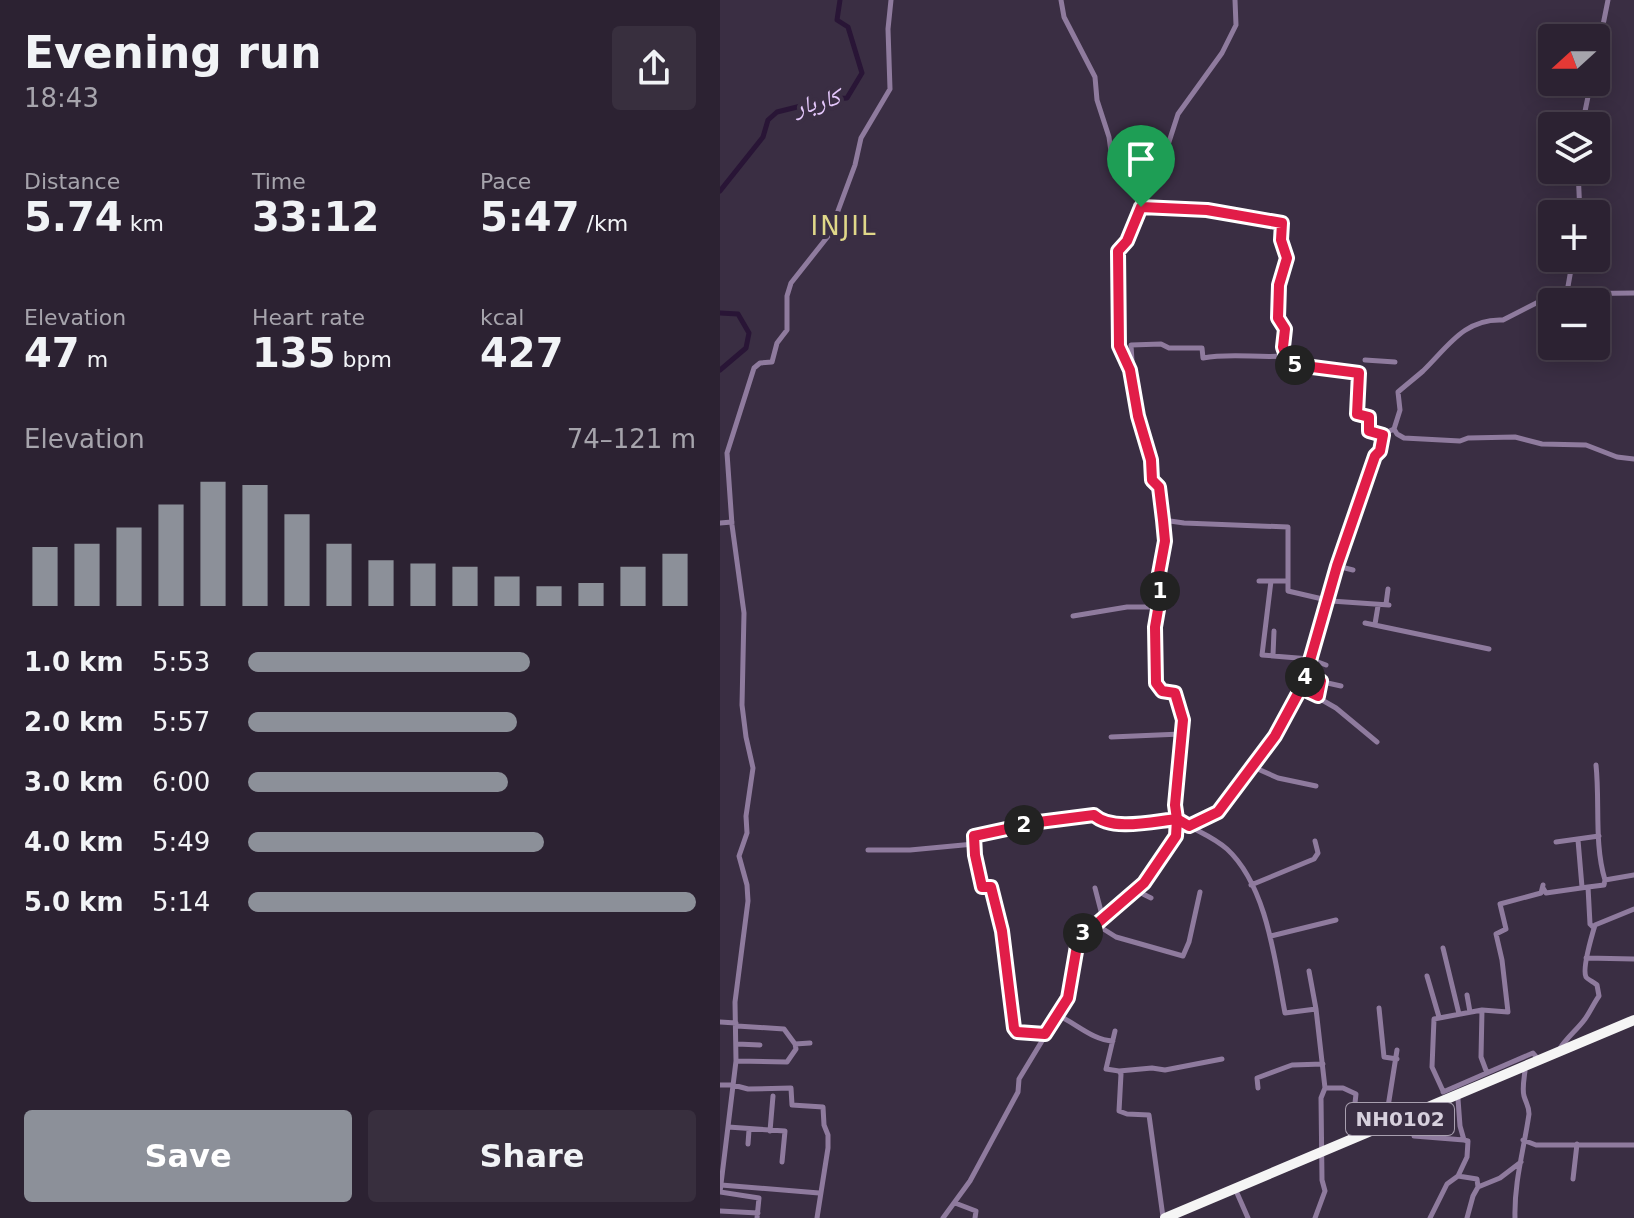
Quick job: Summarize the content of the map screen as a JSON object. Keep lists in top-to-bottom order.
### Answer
{
  "streets": {
    "highway": ["NH0102"]
  },
  "districts": ["INJIL"],
  "water": ["کاربار"],
  "north": "left",
  "page": {
    "heading": ["Evening run", "18:43"],
    "map_buttons": ["+", "−"],
    "stats": [
      ["Distance", "5.74 km"],
      ["Time", "33:12"],
      ["Pace", "5:47 /km"],
      ["Elevation", "47 m"],
      ["Heart rate", "135 bpm"],
      ["kcal", "427"]
    ],
    "pins": [
      "5",
      "1",
      "4",
      "2",
      "3"
    ],
    "chart": ["Elevation", "74–121 m"],
    "list": [
      {
        "name": "1.0 km",
        "note": "5:53"
      },
      {
        "name": "2.0 km",
        "note": "5:57"
      },
      {
        "name": "3.0 km",
        "note": "6:00"
      },
      {
        "name": "4.0 km",
        "note": "5:49"
      },
      {
        "name": "5.0 km",
        "note": "5:14"
      }
    ],
    "buttons": ["Save", "Share"]
  }
}
